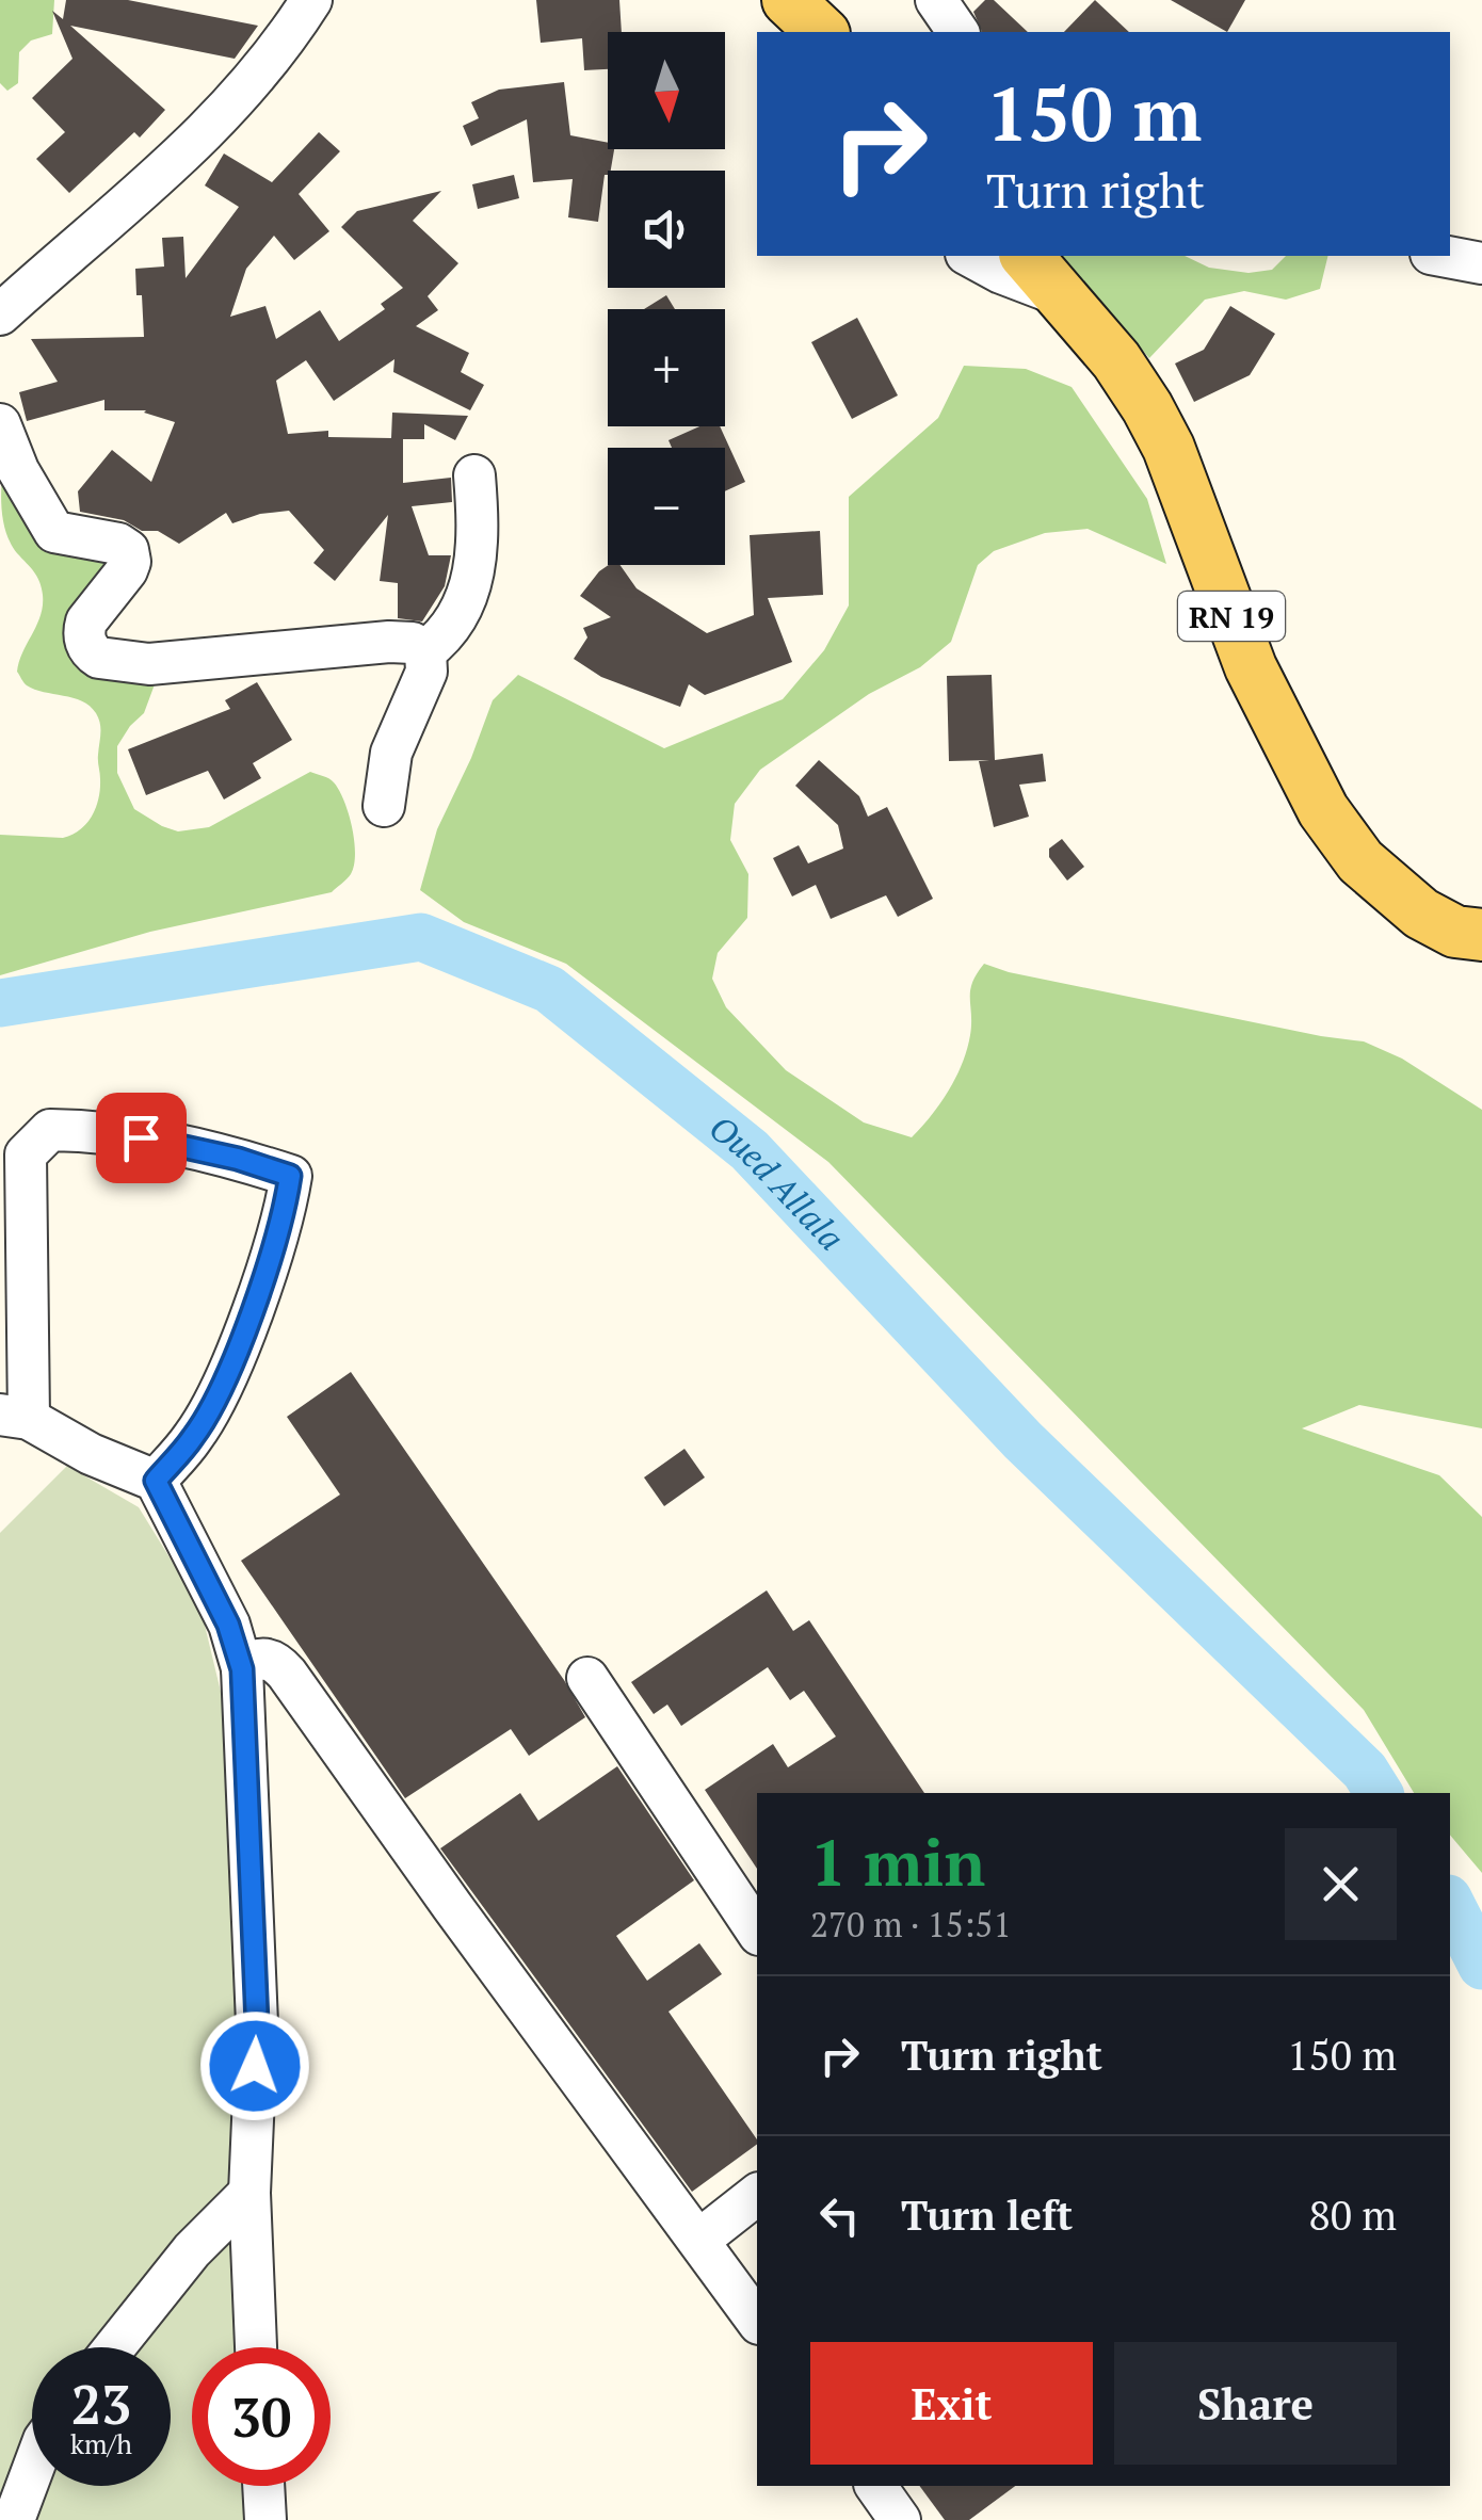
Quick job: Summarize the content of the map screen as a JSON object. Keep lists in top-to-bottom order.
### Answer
{
  "streets": {
    "main road": ["RN 19"]
  },
  "water": ["Oued Allala"],
  "north": "bottom",
  "page": {
    "map_buttons": ["+", "−"],
    "turn": ["150 m", "Turn right"],
    "heading": ["1 min", "270 m · 15:51"],
    "list": [
      {
        "name": "Turn right",
        "value": "150 m"
      },
      {
        "name": "Turn left",
        "value": "80 m"
      }
    ],
    "buttons": ["Exit", "Share"],
    "speed": "23 km/h",
    "limit": "30"
  }
}
